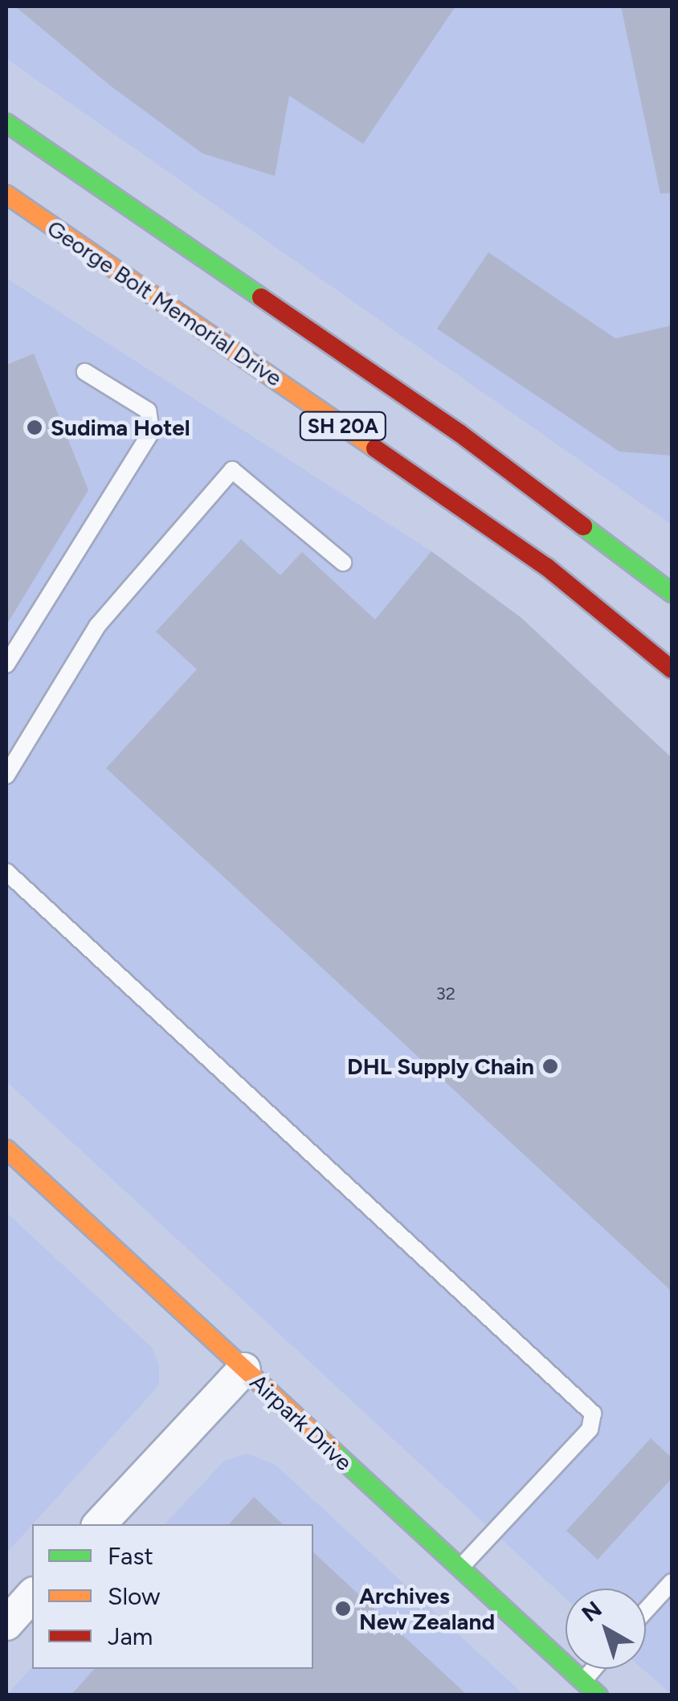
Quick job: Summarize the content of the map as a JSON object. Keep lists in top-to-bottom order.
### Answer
{
  "streets": {
    "main road": ["George Bolt Memorial Drive", "SH 20A", "Airpark Drive"]
  },
  "places": ["Sudima Hotel", "DHL Supply Chain", "Archives New Zealand"],
  "house_numbers": ["32"],
  "legend": ["Fast", "Slow", "Jam"],
  "north": "top left"
}
